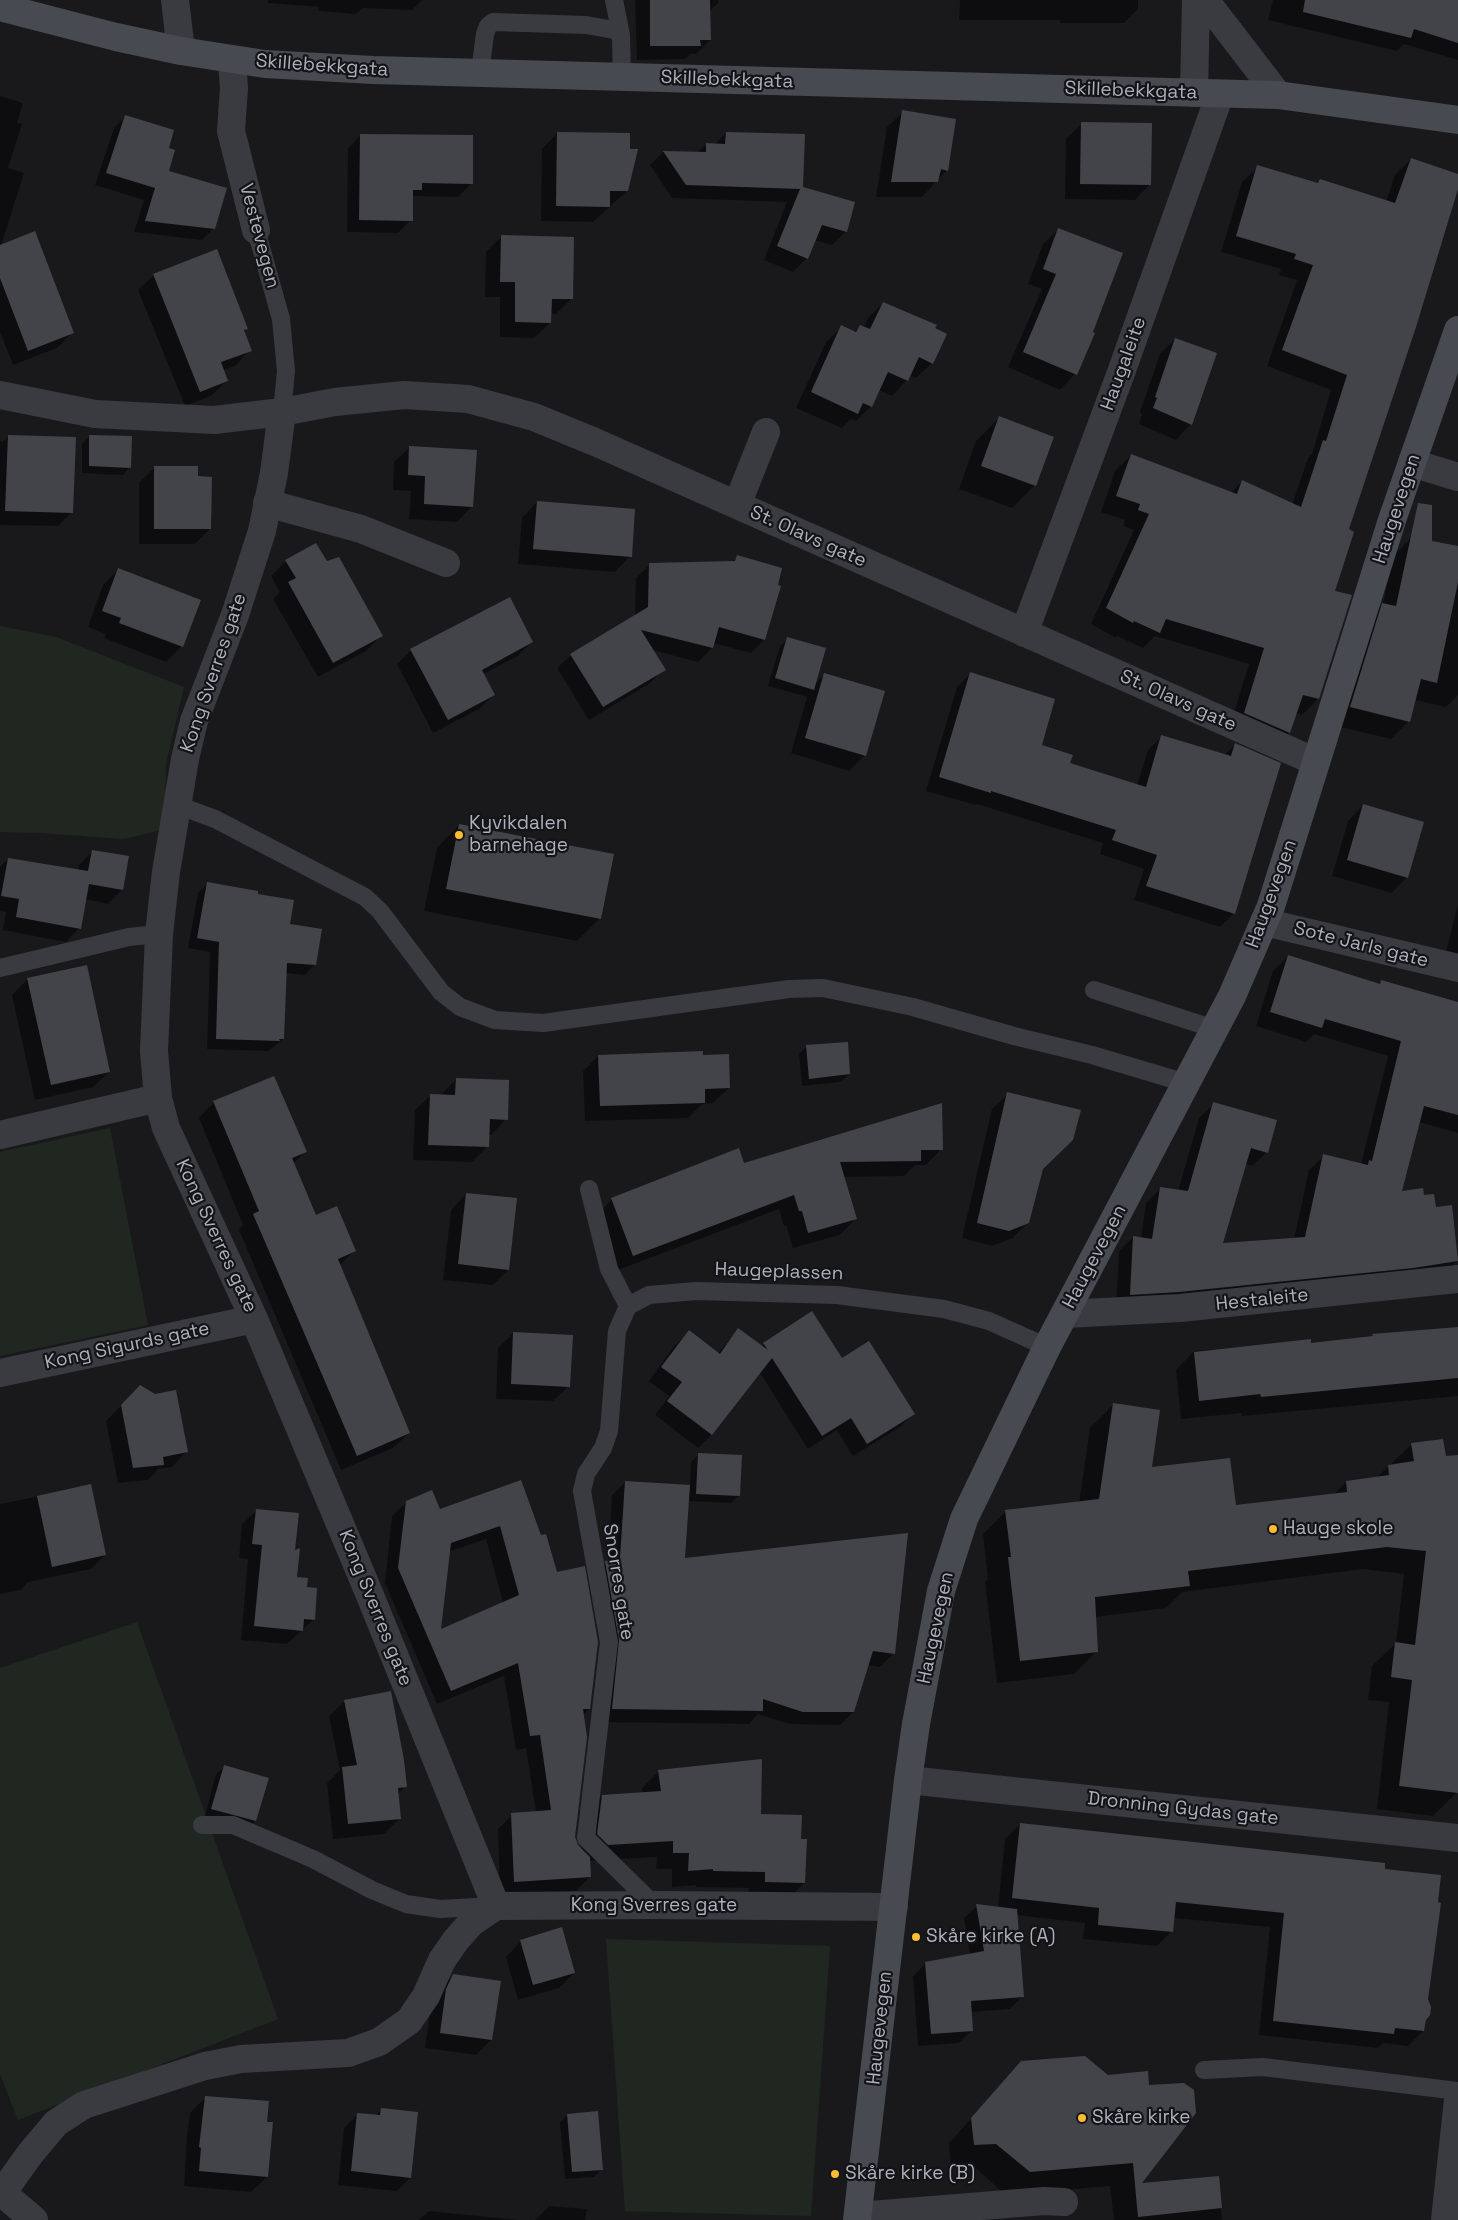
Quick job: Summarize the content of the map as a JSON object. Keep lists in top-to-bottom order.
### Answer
{
  "streets": {
    "street": [
      "Skillebekkgata",
      "Vestevegen",
      "Haugaleite",
      "Haugevegen",
      "St. Olavs gate",
      "Kong Sverres gate",
      "Sote Jarls gate",
      "Hestaleite",
      "Kong Sigurds gate",
      "Dronning Gydas gate"
    ],
    "lane": ["Haugeplassen", "Snorres gate"]
  },
  "crossings": [
    ["Skillebekkgata", "Vestevegen"],
    ["Skillebekkgata", "Haugaleite"],
    ["Vestevegen", "St. Olavs gate"],
    ["Vestevegen", "Kong Sverres gate"],
    ["Haugaleite", "St. Olavs gate"],
    ["Haugevegen", "St. Olavs gate"],
    ["Haugevegen", "Kong Sverres gate"],
    ["Haugevegen", "Sote Jarls gate"],
    ["Haugevegen", "Haugeplassen"],
    ["Haugevegen", "Hestaleite"],
    ["Haugevegen", "Dronning Gydas gate"],
    ["St. Olavs gate", "Kong Sverres gate"],
    ["Kong Sverres gate", "Kong Sigurds gate"],
    ["Kong Sverres gate", "Snorres gate"],
    ["Haugeplassen", "Snorres gate"]
  ],
  "places": [
    "Kyvikdalen barnehage",
    "Hauge skole",
    "Skåre kirke (A)",
    "Skåre kirke",
    "Skåre kirke (B)"
  ]
}
